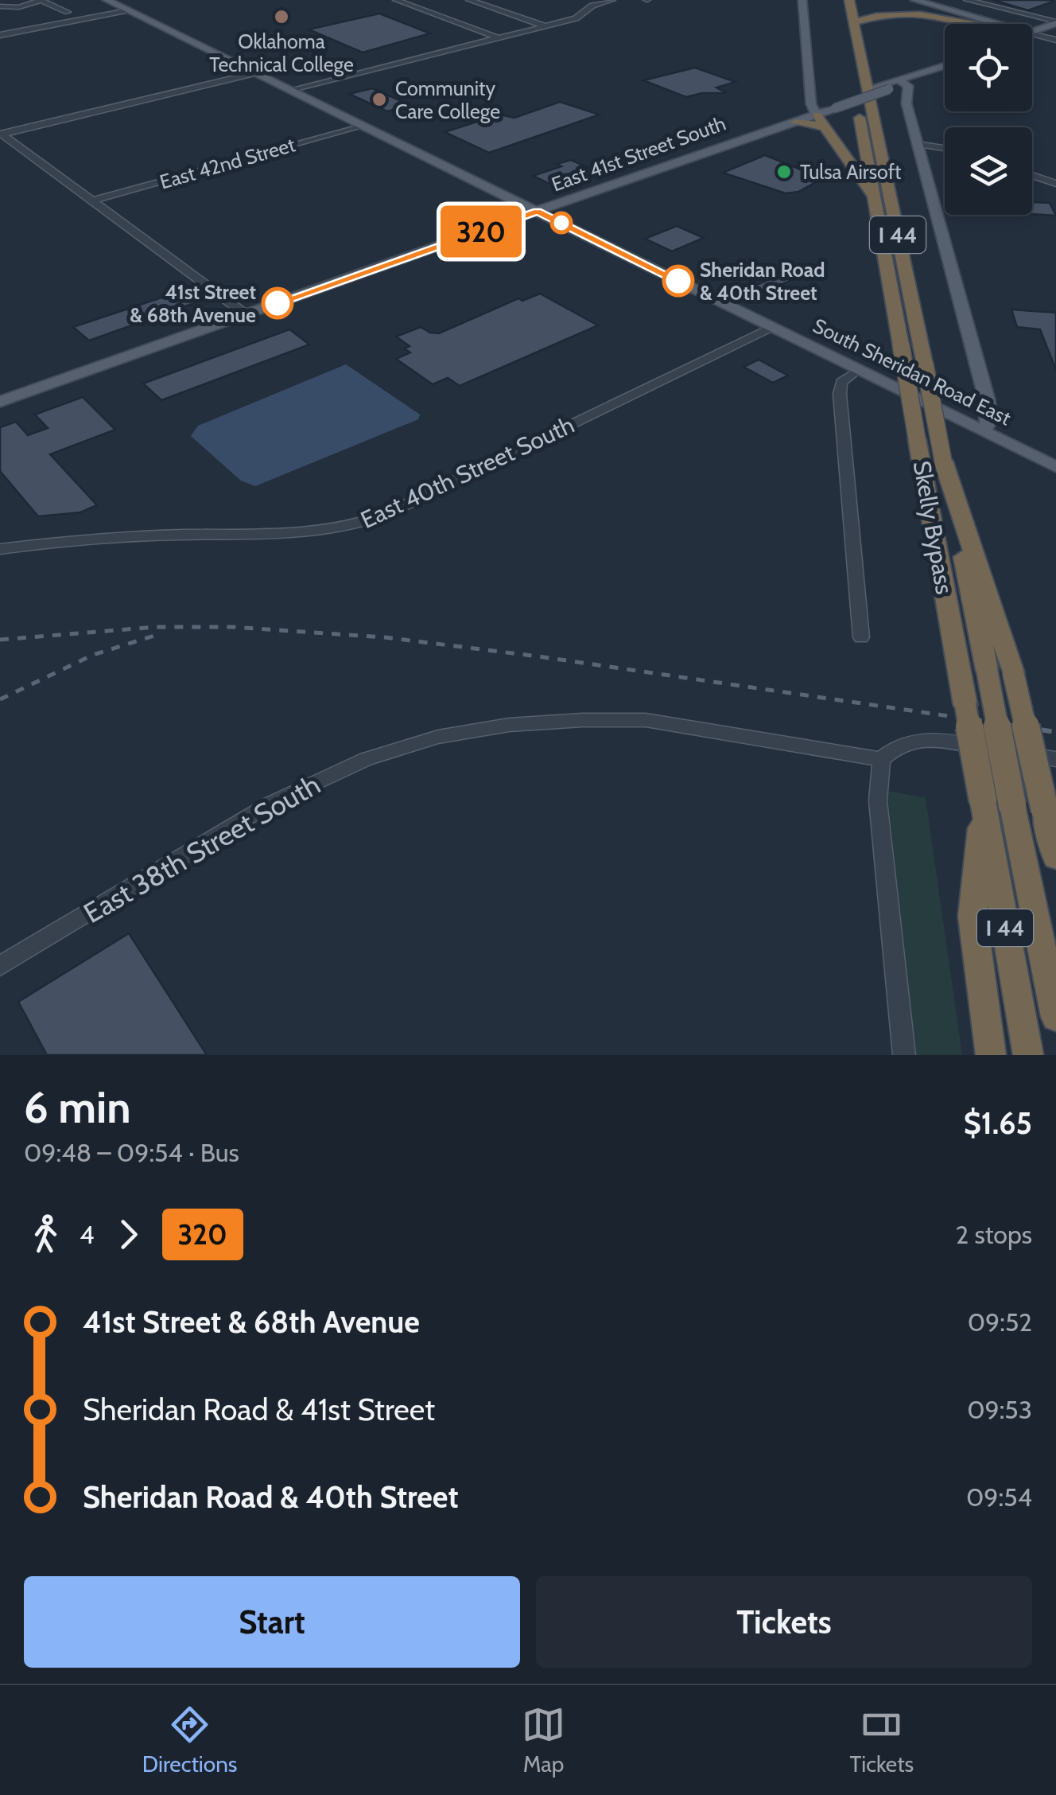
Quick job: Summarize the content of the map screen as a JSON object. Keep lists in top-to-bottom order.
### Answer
{
  "streets": {
    "highway": ["I 44", "Skelly Bypass"],
    "main road": ["East 41st Street South", "South Sheridan Road East"],
    "street": ["East 42nd Street", "East 40th Street South", "East 38th Street South"]
  },
  "crossings": [
    ["East 41st Street South", "South Sheridan Road East"],
    ["East 42nd Street", "South Sheridan Road East"],
    ["South Sheridan Road East", "East 40th Street South"]
  ],
  "places": [
    "Oklahoma Technical College",
    "Community Care College",
    "Tulsa Airsoft",
    "Sheridan Road & 40th Street",
    "41st Street & 68th Avenue"
  ],
  "lines": ["bus line 320"],
  "page": {
    "on_map": "320",
    "heading": ["6 min", "09:48 – 09:54 · Bus", "$1.65"],
    "legs": ["4", "320", "2 stops"],
    "list": [
      {
        "name": "41st Street & 68th Avenue",
        "value": "09:52"
      },
      {
        "name": "Sheridan Road & 41st Street",
        "value": "09:53"
      },
      {
        "name": "Sheridan Road & 40th Street",
        "value": "09:54"
      }
    ],
    "buttons": ["Start", "Tickets"],
    "tabs": ["Directions", "Map", "Tickets"]
  }
}
